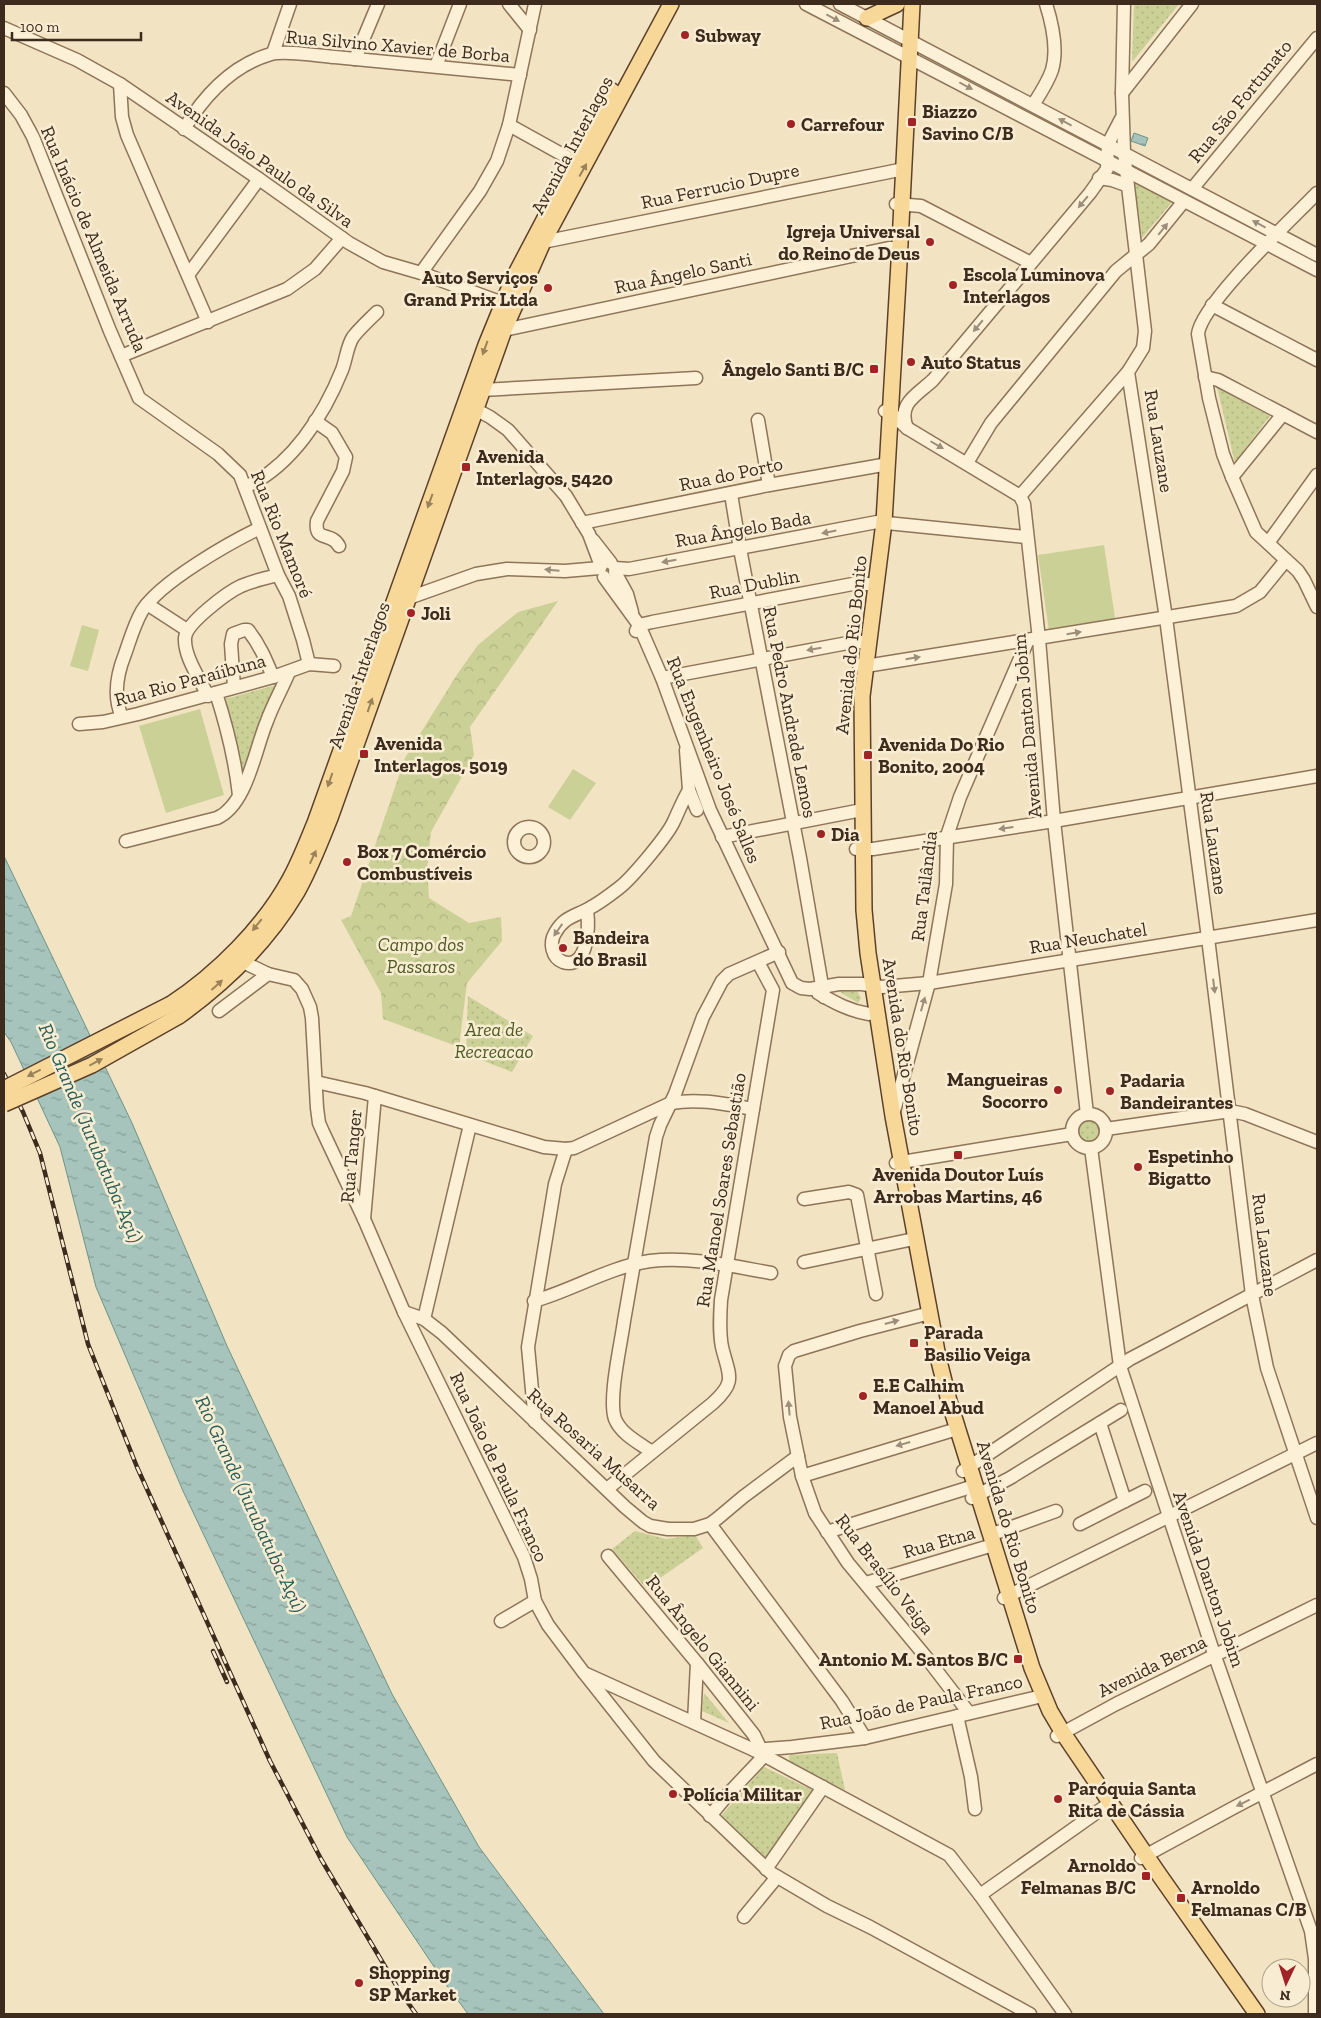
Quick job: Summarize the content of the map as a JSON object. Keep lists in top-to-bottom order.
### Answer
{
  "streets": {
    "main road": ["Avenida Interlagos", "Avenida do Rio Bonito"],
    "street": [
      "Rua Silvino Xavier de Borba",
      "Rua São Fortunato",
      "Avenida João Paulo da Silva",
      "Rua Ferrucio Dupre",
      "Rua Inácio de Almeida Arruda",
      "Rua Ângelo Santi",
      "Rua Lauzane",
      "Rua do Porto",
      "Rua Ângelo Bada",
      "Rua Rio Mamoré",
      "Rua Dublin",
      "Rua Rio Paraíibuna",
      "Rua Pedro Andrade Lemos",
      "Avenida Danton Jobim",
      "Rua Engenheiro José Salles",
      "Rua Tailândia",
      "Rua Neuchatel",
      "Rua Tanger",
      "Rua Manoel Soares Sebastião",
      "Rua Rosaria Musarra",
      "Rua João de Paula Franco",
      "Rua Etna",
      "Rua Brasílio Veiga",
      "Rua Ângelo Giannini",
      "Avenida Berna"
    ]
  },
  "crossings": [
    ["Avenida Interlagos", "Avenida João Paulo da Silva"],
    ["Avenida Interlagos", "Rua Ferrucio Dupre"],
    ["Avenida Interlagos", "Rua Ângelo Santi"],
    ["Avenida Interlagos", "Rua Ângelo Bada"],
    ["Avenida Interlagos", "Rua Engenheiro José Salles"],
    ["Avenida Interlagos", "Rua João de Paula Franco"],
    ["Rua Ferrucio Dupre", "Avenida do Rio Bonito"],
    ["Rua Inácio de Almeida Arruda", "Rua Rio Mamoré"],
    ["Rua Ângelo Santi", "Avenida do Rio Bonito"],
    ["Rua Lauzane", "Rua Neuchatel"],
    ["Rua do Porto", "Avenida do Rio Bonito"],
    ["Rua do Porto", "Rua Pedro Andrade Lemos"],
    ["Rua do Porto", "Rua Engenheiro José Salles"],
    ["Rua Ângelo Bada", "Avenida do Rio Bonito"],
    ["Rua Ângelo Bada", "Rua Pedro Andrade Lemos"],
    ["Rua Ângelo Bada", "Avenida Danton Jobim"],
    ["Rua Ângelo Bada", "Rua Engenheiro José Salles"],
    ["Rua Rio Mamoré", "Rua Rio Paraíibuna"],
    ["Rua Dublin", "Avenida do Rio Bonito"],
    ["Rua Dublin", "Rua Pedro Andrade Lemos"],
    ["Rua Dublin", "Rua Engenheiro José Salles"],
    ["Avenida do Rio Bonito", "Rua Tailândia"],
    ["Avenida do Rio Bonito", "Rua Neuchatel"],
    ["Avenida do Rio Bonito", "Rua João de Paula Franco"],
    ["Avenida do Rio Bonito", "Rua Etna"],
    ["Avenida do Rio Bonito", "Rua Brasílio Veiga"],
    ["Avenida do Rio Bonito", "Avenida Berna"],
    ["Rua Pedro Andrade Lemos", "Rua Neuchatel"],
    ["Avenida Danton Jobim", "Rua Tailândia"],
    ["Avenida Danton Jobim", "Rua Neuchatel"],
    ["Avenida Danton Jobim", "Avenida Berna"],
    ["Rua Tailândia", "Rua Neuchatel"],
    ["Rua Tanger", "Rua João de Paula Franco"],
    ["Rua Manoel Soares Sebastião", "Rua Rosaria Musarra"],
    ["Rua Rosaria Musarra", "Rua João de Paula Franco"],
    ["Rua Rosaria Musarra", "Rua Brasílio Veiga"],
    ["Rua João de Paula Franco", "Rua Brasílio Veiga"],
    ["Rua João de Paula Franco", "Rua Ângelo Giannini"],
    ["Rua Etna", "Rua Brasílio Veiga"]
  ],
  "one_way": ["Rua Ângelo Bada"],
  "water": ["Rio Grande (Jurubatuba-Açú)"],
  "parks": ["Campo dos Passaros", "Area de Recreacao"],
  "places": {
    "other": [
      "Subway",
      "Carrefour",
      "Igreja Universal do Reino de Deus",
      "Escola Luminova Interlagos",
      "Auto Serviços Grand Prix Ltda",
      "Auto Status",
      "Joli",
      "Dia",
      "Box 7 Comércio Combustíveis",
      "Bandeira do Brasil",
      "Mangueiras Socorro",
      "Padaria Bandeirantes",
      "Espetinho Bigatto",
      "E.E Calhim Manoel Abud",
      "Polícia Militar",
      "Paróquia Santa Rita de Cássia",
      "Shopping SP Market"
    ],
    "transit": [
      "Biazzo Savino C/B",
      "Ângelo Santi B/C",
      "Avenida Interlagos, 5420",
      "Avenida Interlagos, 5019",
      "Avenida Do Rio Bonito, 2004",
      "Avenida Doutor Luís Arrobas Martins, 46",
      "Parada Basilio Veiga",
      "Antonio M. Santos B/C",
      "Arnoldo Felmanas B/C",
      "Arnoldo Felmanas C/B"
    ]
  },
  "scale_bar": "100 m",
  "north": "bottom"
}
